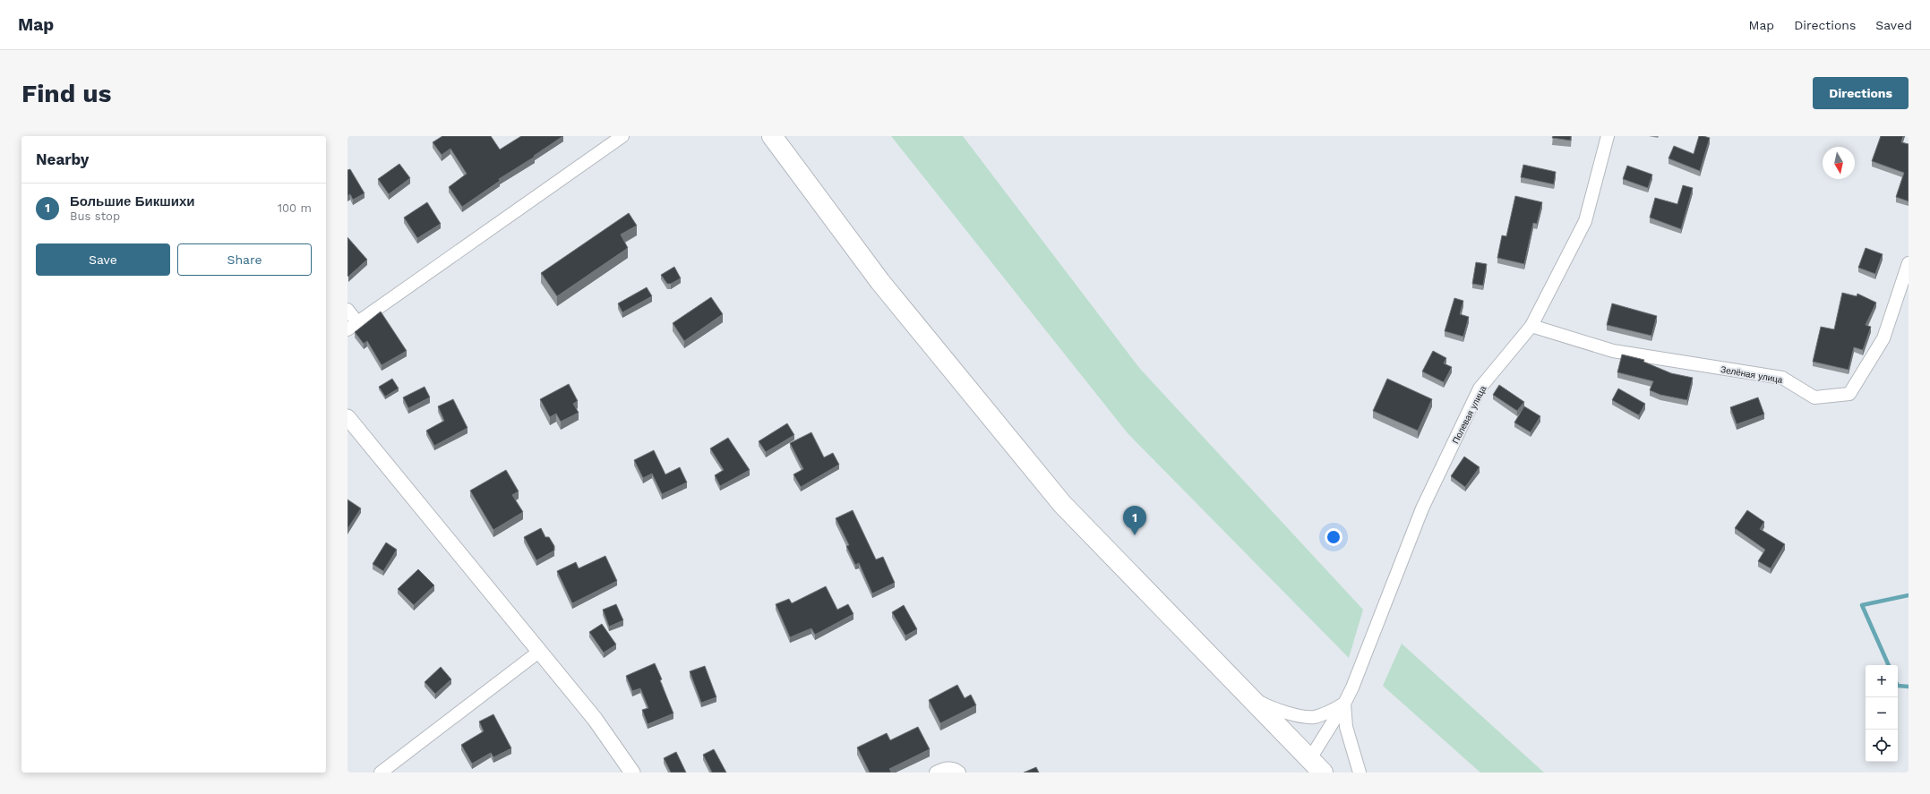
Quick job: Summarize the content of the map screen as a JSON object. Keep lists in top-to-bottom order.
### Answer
{
  "streets": {
    "street": ["Зелёная улица", "Полевая улица"]
  },
  "crossings": [
    ["Зелёная улица", "Полевая улица"]
  ],
  "north": "bottom",
  "page": {
    "header": "Map",
    "nav": ["Map", "Directions", "Saved"],
    "buttons": [
      "Directions",
      ["Save", "Share"]
    ],
    "title": "Find us",
    "heading": "Nearby",
    "list": [
      {
        "mark": "1",
        "name": "Большие Бикшихи",
        "note": "Bus stop",
        "value": "100 m"
      }
    ],
    "pins": "1",
    "map_buttons": ["+", "−"]
  }
}
